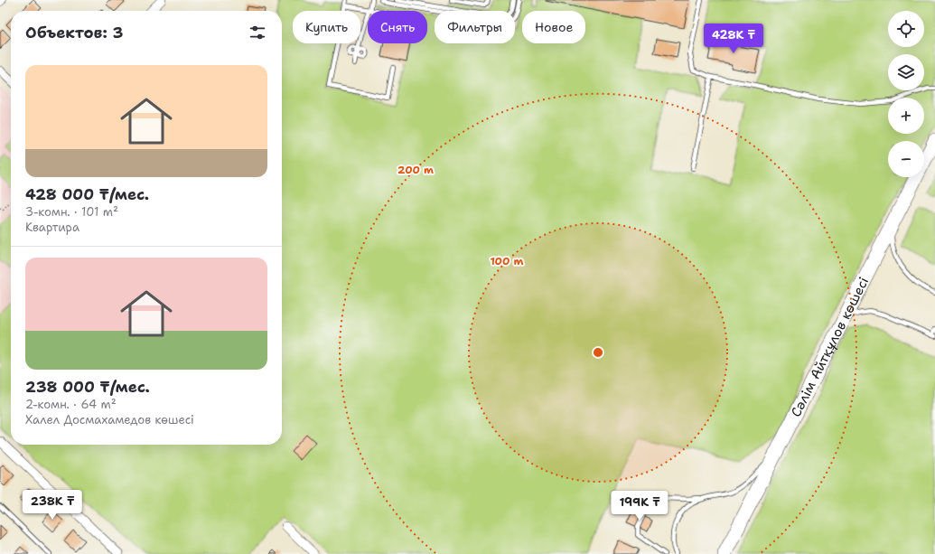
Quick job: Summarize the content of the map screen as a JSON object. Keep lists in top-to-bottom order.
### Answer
{
  "streets": {
    "highway": ["Сәлім Айтқұлов көшесі"]
  },
  "page": {
    "map_buttons": ["+", "−"],
    "chip": [
      "Купить",
      "Снять",
      "Фильтры",
      "Новое"
    ],
    "heading": "Объектов: 3",
    "price": ["428K ₸", "238K ₸", "199K ₸"],
    "list": [
      {
        "name": "428 000 ₸/мес.",
        "note": "3-комн. · 101 m² · Квартира"
      },
      {
        "name": "238 000 ₸/мес.",
        "note": "2-комн. · 64 m² · Халел Досмахамедов көшесі"
      }
    ]
  },
  "rings": ["200 m", "100 m"]
}
